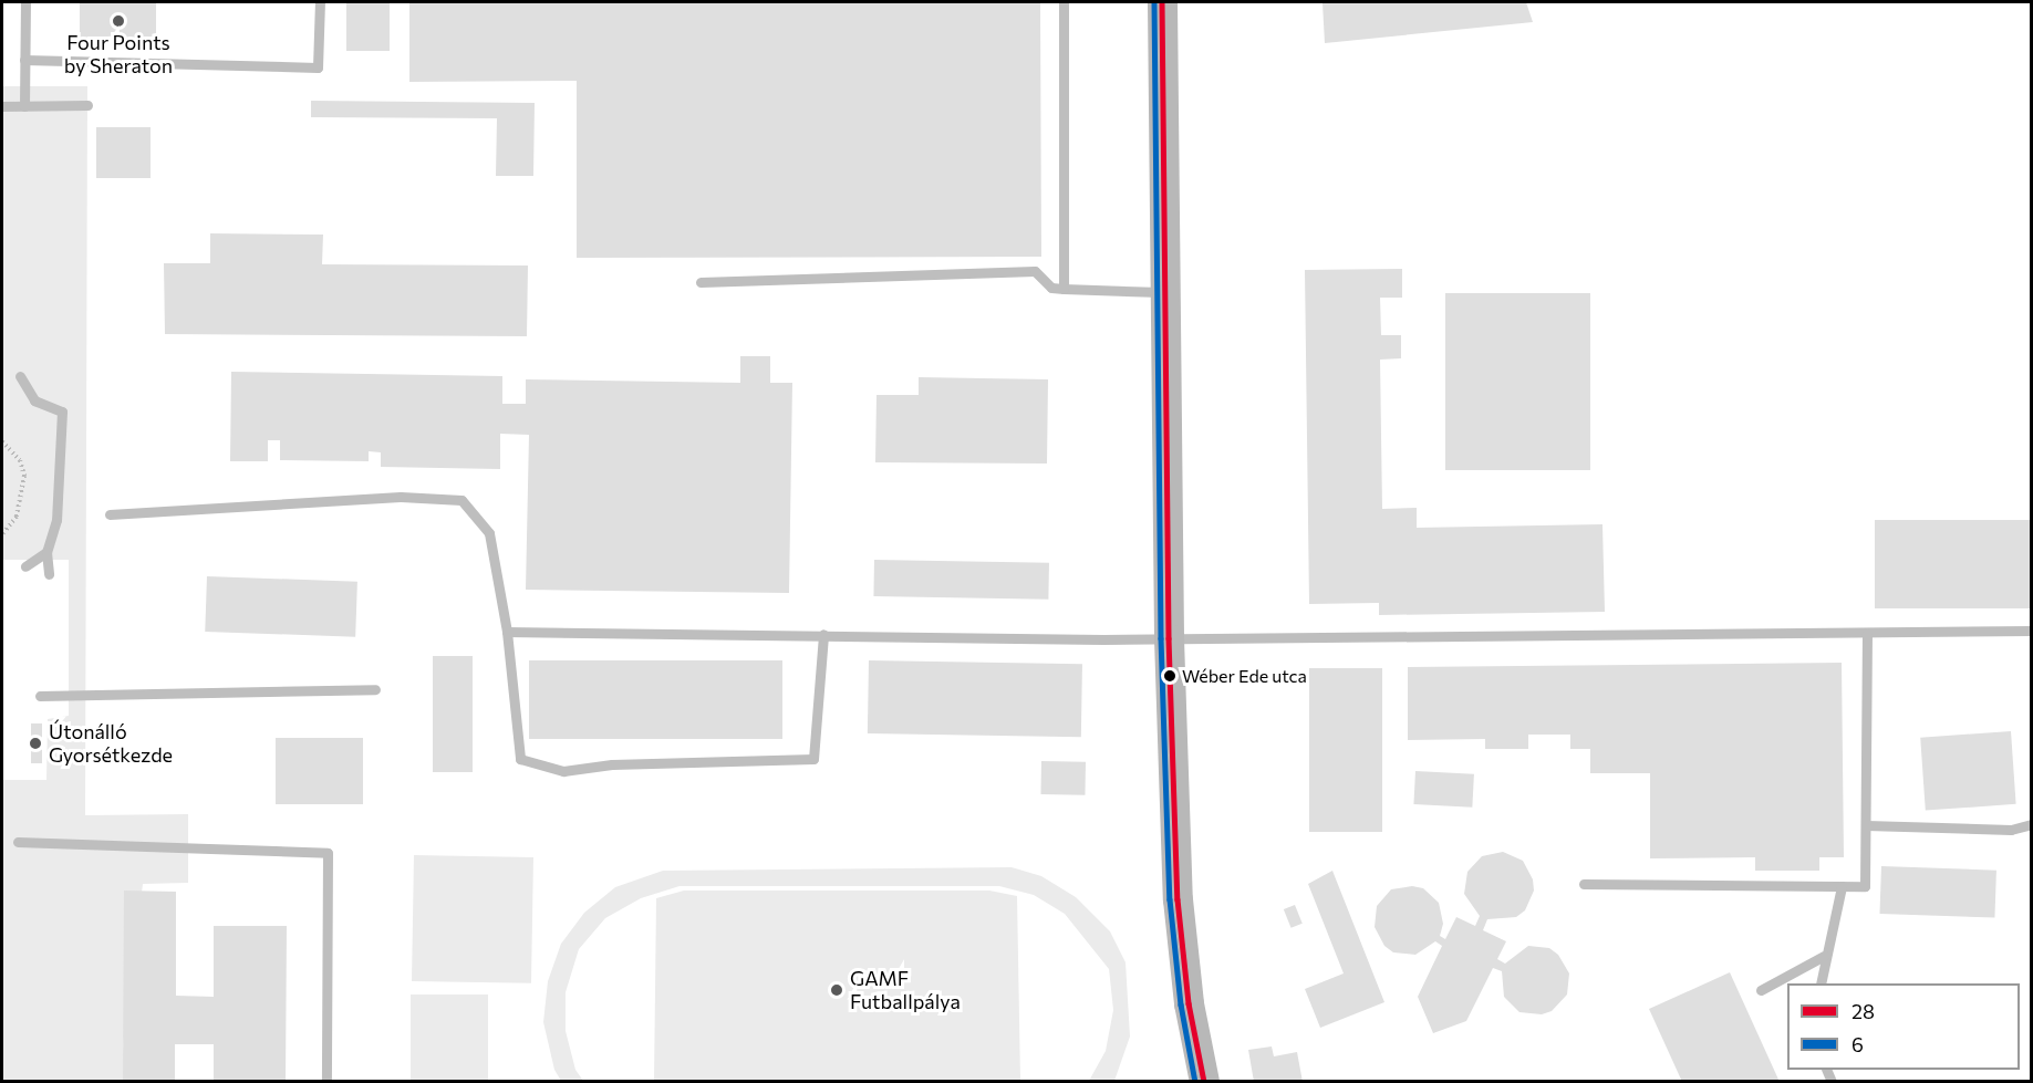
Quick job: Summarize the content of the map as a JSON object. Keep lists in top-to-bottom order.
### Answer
{
  "places": [
    "Four Points by Sheraton",
    "Wéber Ede utca",
    "Útonálló Gyorsétkezde",
    "GAMF Futballpálya"
  ],
  "lines": ["transit line 28", "transit line 6"],
  "legend": ["28", "6"]
}
